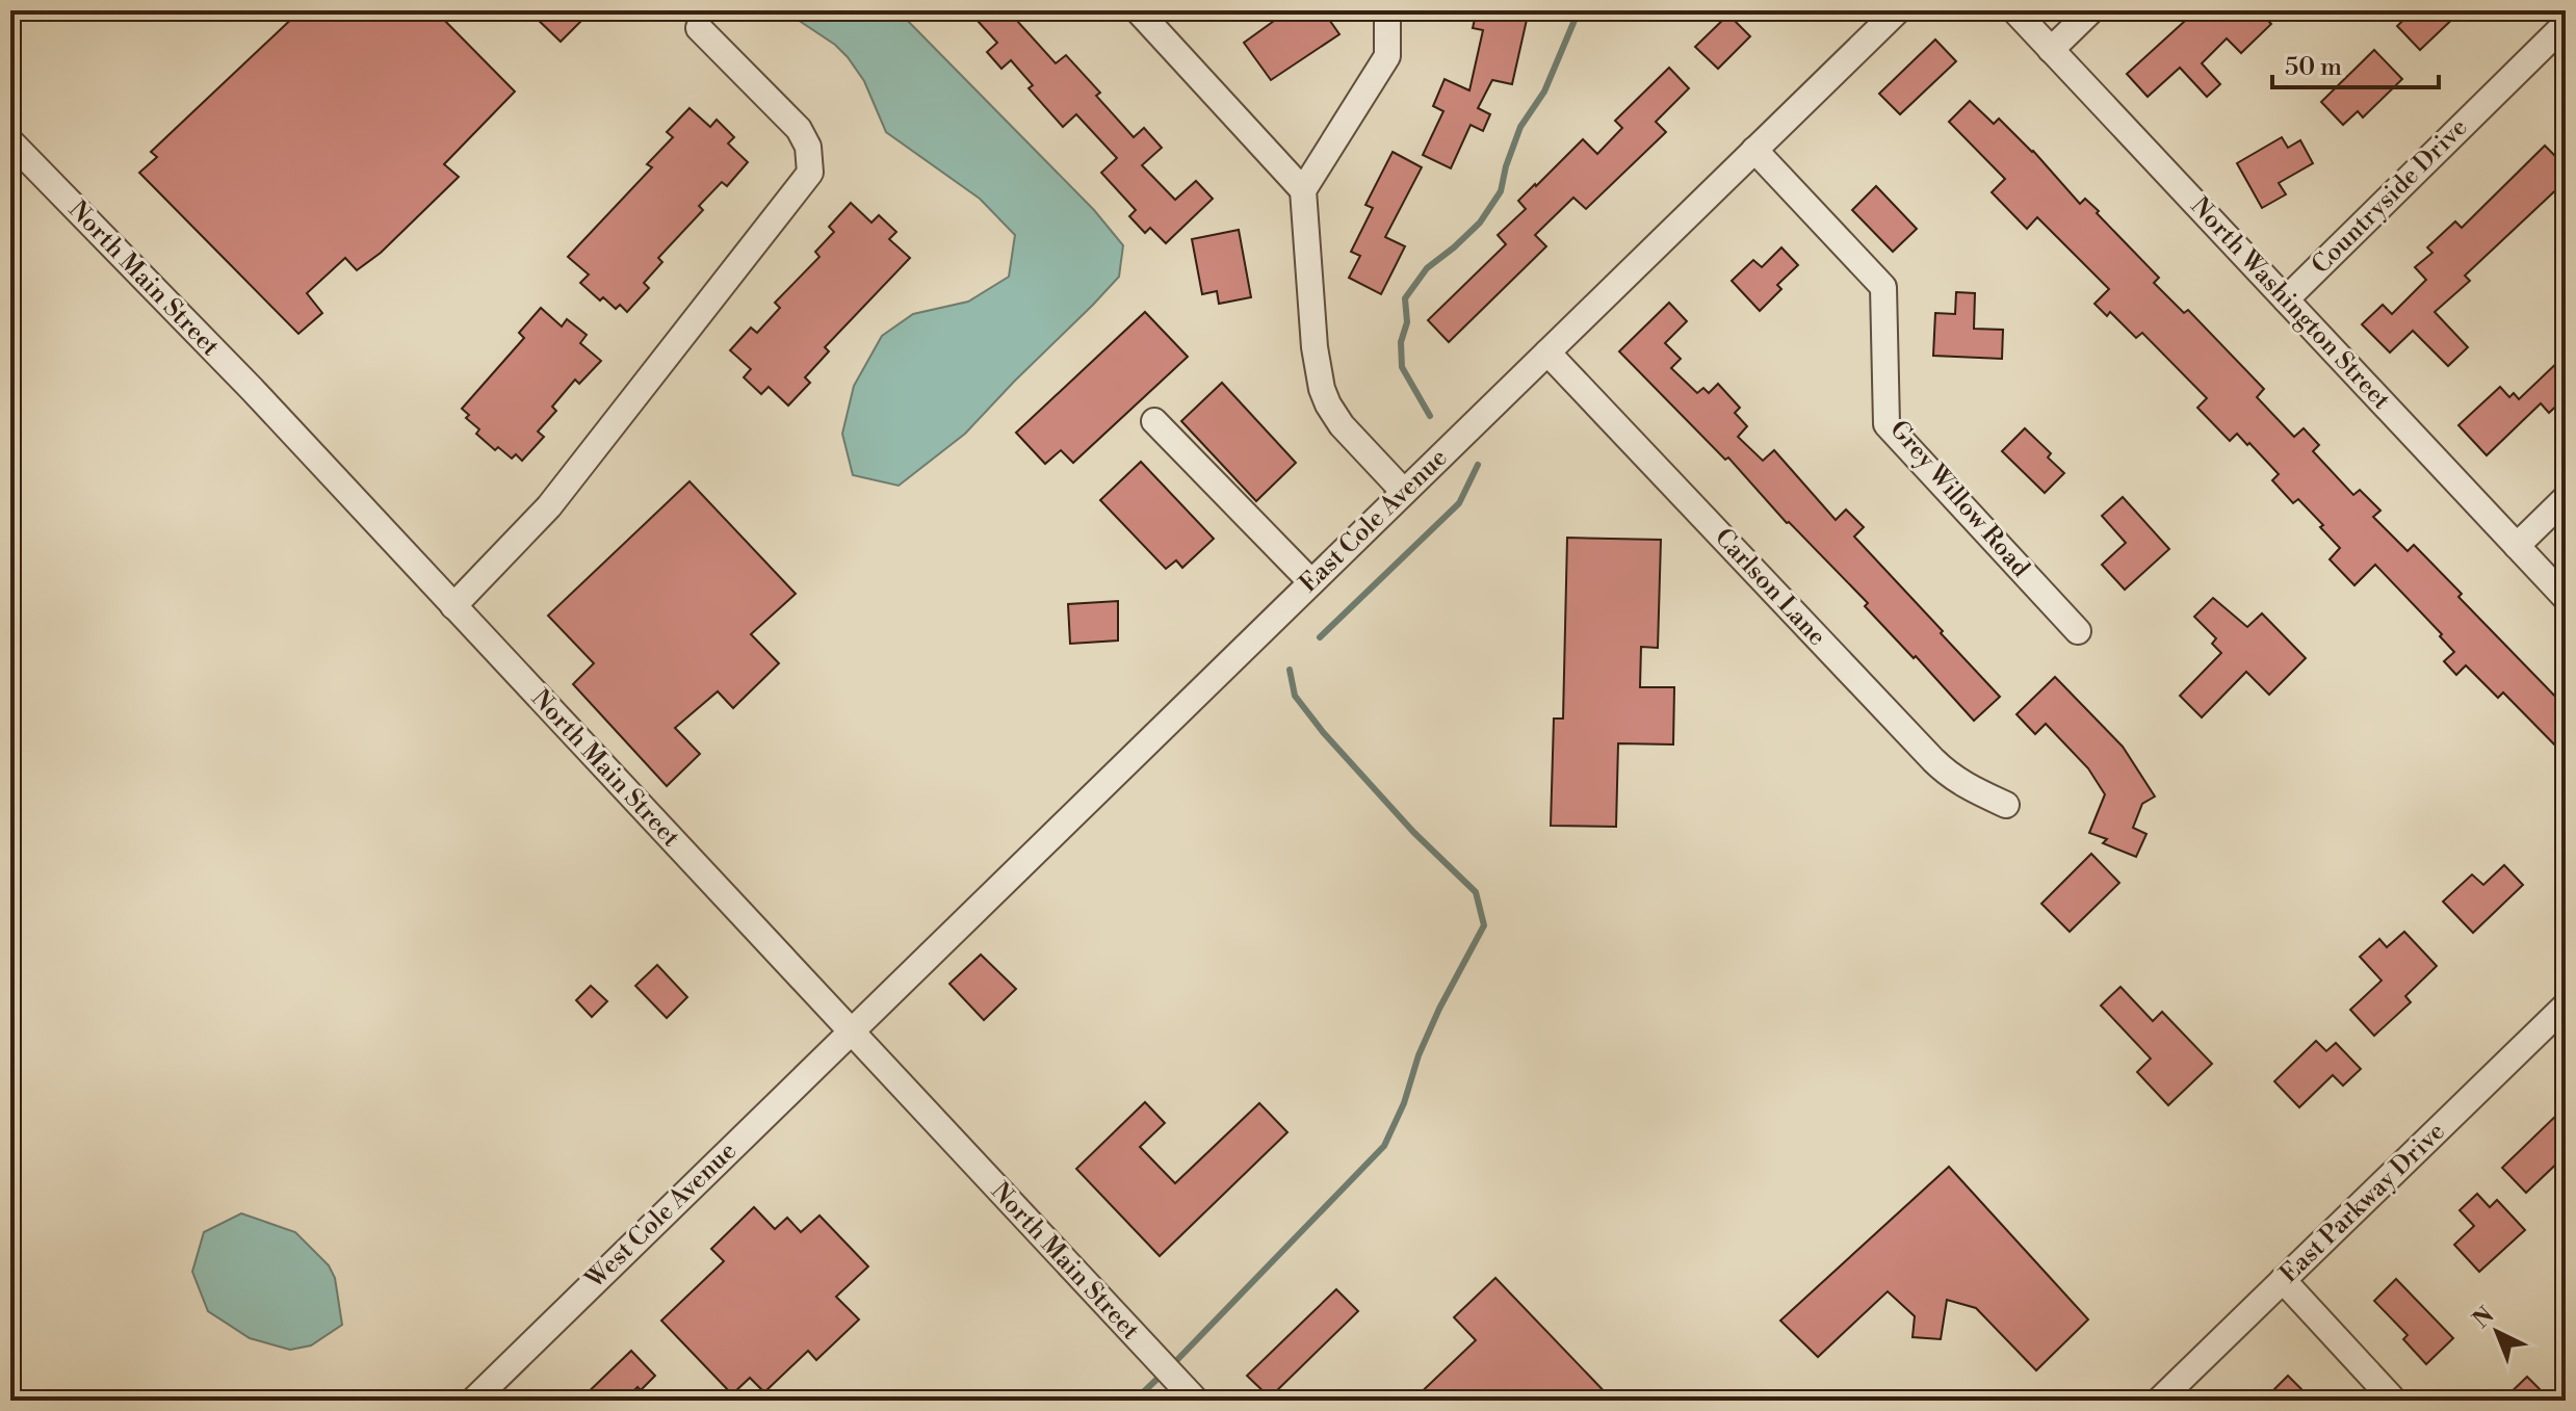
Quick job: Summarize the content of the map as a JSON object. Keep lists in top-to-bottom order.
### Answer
{
  "streets": {
    "street": [
      "Countryside Drive",
      "North Main Street",
      "North Washington Street",
      "Grey Willow Road",
      "East Cole Avenue",
      "Carlson Lane",
      "East Parkway Drive",
      "West Cole Avenue"
    ]
  },
  "crossings": [
    ["Countryside Drive", "North Washington Street"],
    ["North Main Street", "East Cole Avenue"],
    ["North Main Street", "West Cole Avenue"],
    ["Grey Willow Road", "East Cole Avenue"],
    ["East Cole Avenue", "Carlson Lane"],
    ["East Cole Avenue", "West Cole Avenue"]
  ],
  "scale_bar": "50 m",
  "north": "top left"
}
